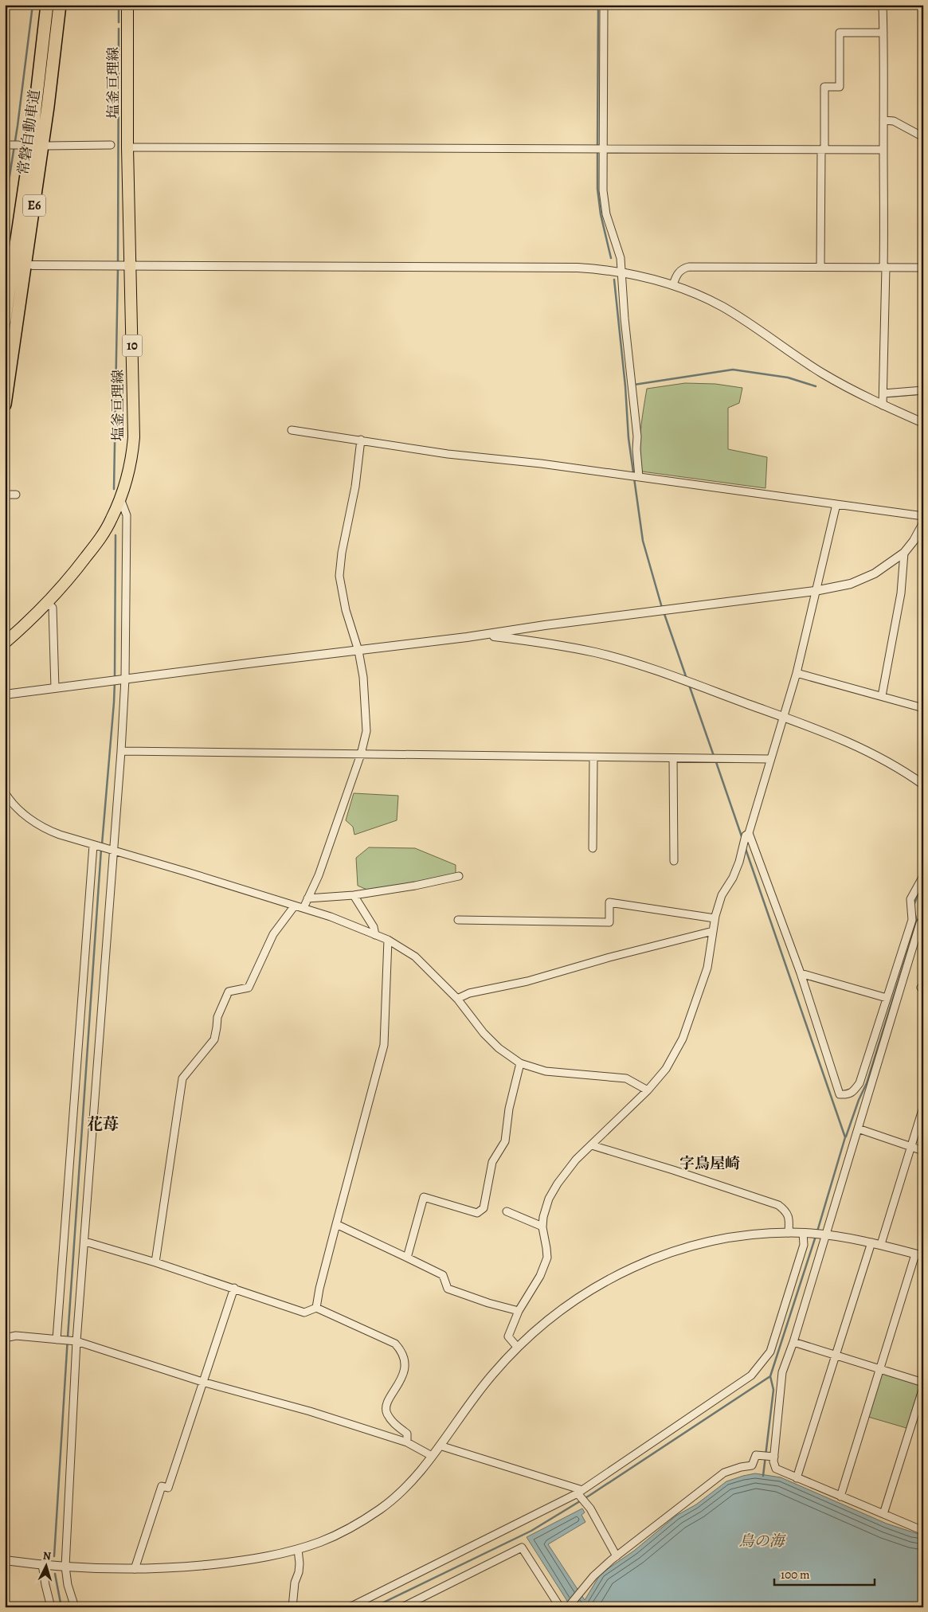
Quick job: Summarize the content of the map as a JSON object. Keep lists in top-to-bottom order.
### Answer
{
  "streets": {
    "highway": ["常磐自動車道", "E6"],
    "main road": ["塩釜亘理線", "10"]
  },
  "districts": ["花苺", "字鳥屋崎"],
  "water": ["鳥の海"],
  "scale_bar": "100 m",
  "north": "top"
}
